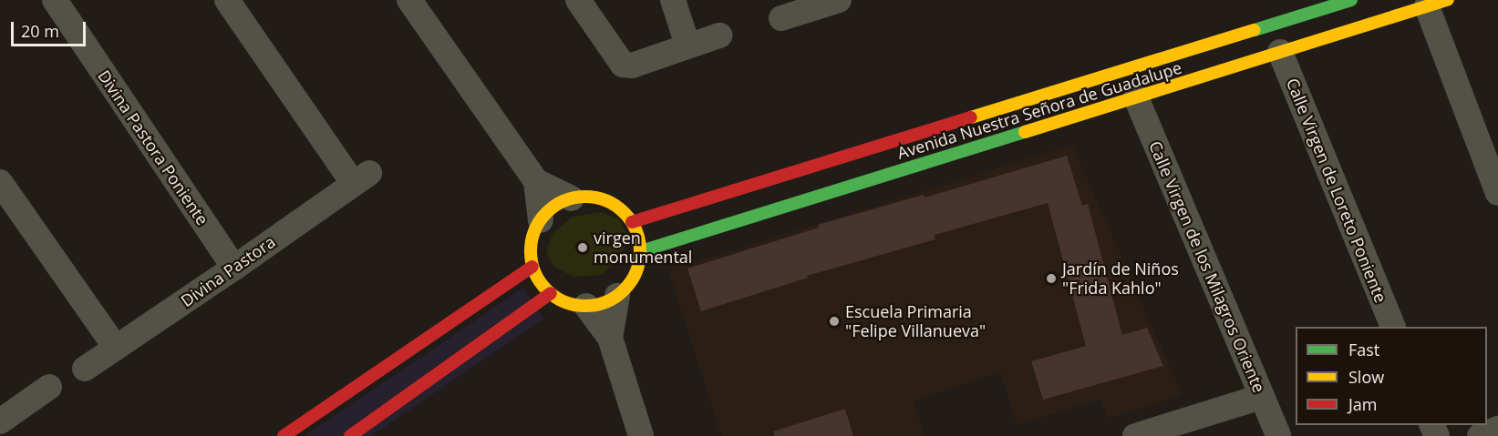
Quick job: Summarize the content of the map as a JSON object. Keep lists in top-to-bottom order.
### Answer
{
  "streets": {
    "street": [
      "Avenida Nuestra Señora de Guadalupe",
      "Divina Pastora Poniente",
      "Calle Virgen de Loreto Poniente",
      "Calle Virgen de los Milagros Oriente",
      "Divina Pastora"
    ]
  },
  "crossings": [
    ["Avenida Nuestra Señora de Guadalupe", "Calle Virgen de Loreto Poniente"],
    ["Avenida Nuestra Señora de Guadalupe", "Calle Virgen de los Milagros Oriente"],
    ["Divina Pastora Poniente", "Divina Pastora"]
  ],
  "places": ["virgen monumental", "Jardín de Niños \"Frida Kahlo\"", "Escuela Primaria \"Felipe Villanueva\""],
  "legend": ["Fast", "Slow", "Jam"],
  "scale_bar": "20 m"
}
